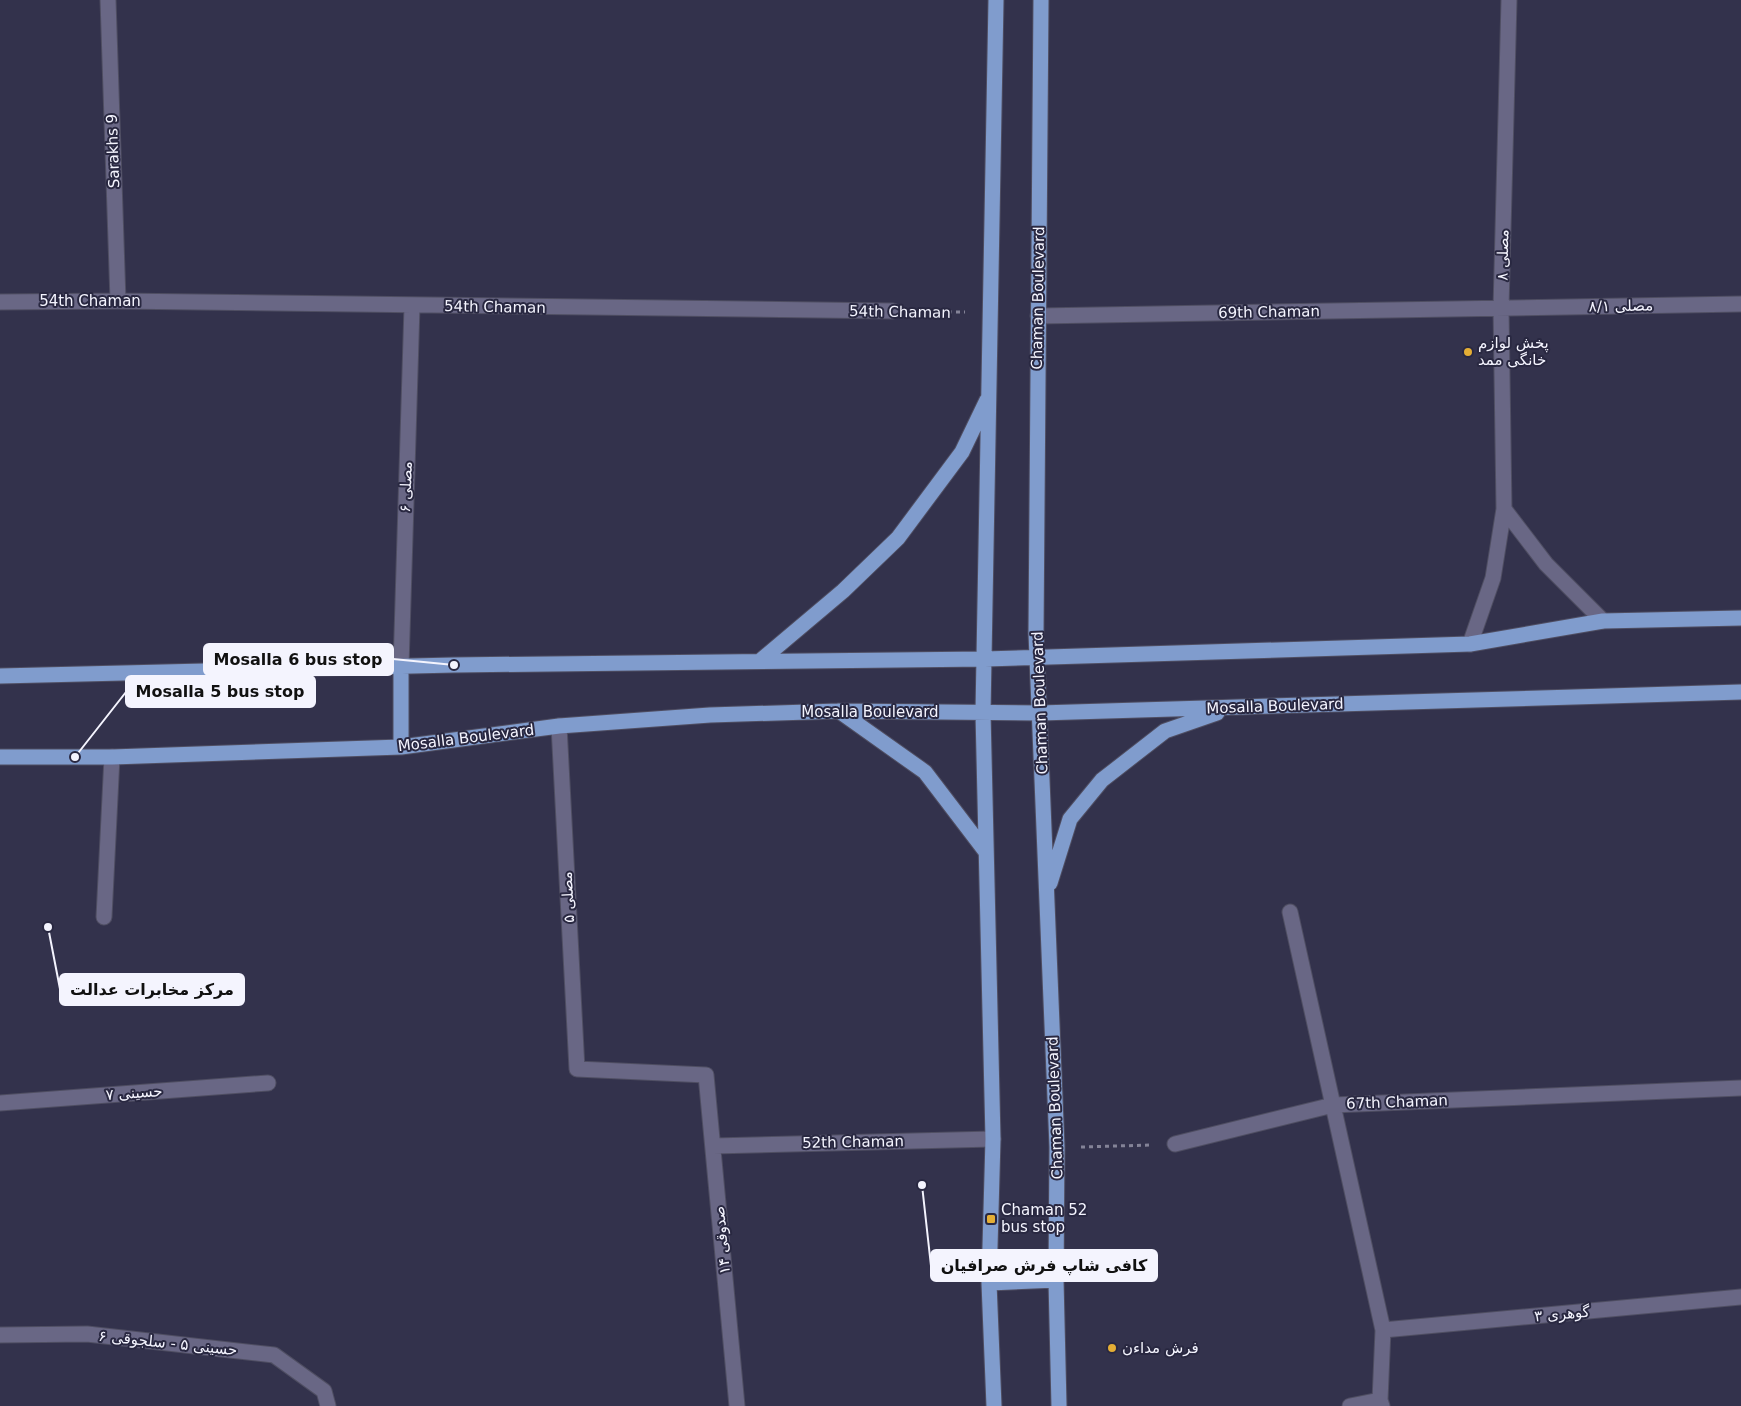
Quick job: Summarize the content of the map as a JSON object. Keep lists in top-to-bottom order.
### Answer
{
  "streets": {
    "main road": ["Chaman Boulevard", "Mosalla Boulevard"],
    "street": [
      "Sarakhs 9",
      "مصلی ۸",
      "54th Chaman",
      "مصلی ۸/۱",
      "69th Chaman",
      "مصلی ۶",
      "مصلی ۵",
      "حسینی ۷",
      "67th Chaman",
      "52th Chaman",
      "صدوقی ۱۴",
      "گوهری ۳",
      "حسینی ۵ - سلجوقی ۶"
    ]
  },
  "crossings": [
    ["Sarakhs 9", "54th Chaman"],
    ["مصلی ۸", "مصلی ۸/۱"],
    ["مصلی ۸", "69th Chaman"],
    ["Chaman Boulevard", "69th Chaman"],
    ["Chaman Boulevard", "Mosalla Boulevard"],
    ["54th Chaman", "مصلی ۶"],
    ["مصلی ۸/۱", "69th Chaman"],
    ["Mosalla Boulevard", "مصلی ۵"],
    ["مصلی ۵", "صدوقی ۱۴"],
    ["52th Chaman", "صدوقی ۱۴"]
  ],
  "places": {
    "other": [
      "پخش لوازم خانگی ممد",
      "Mosalla 6 bus stop",
      "Mosalla 5 bus stop",
      "مرکز مخابرات عدالت",
      "کافی شاپ فرش صرافیان",
      "فرش مداءن"
    ],
    "transit": ["Chaman 52 bus stop"]
  }
}
